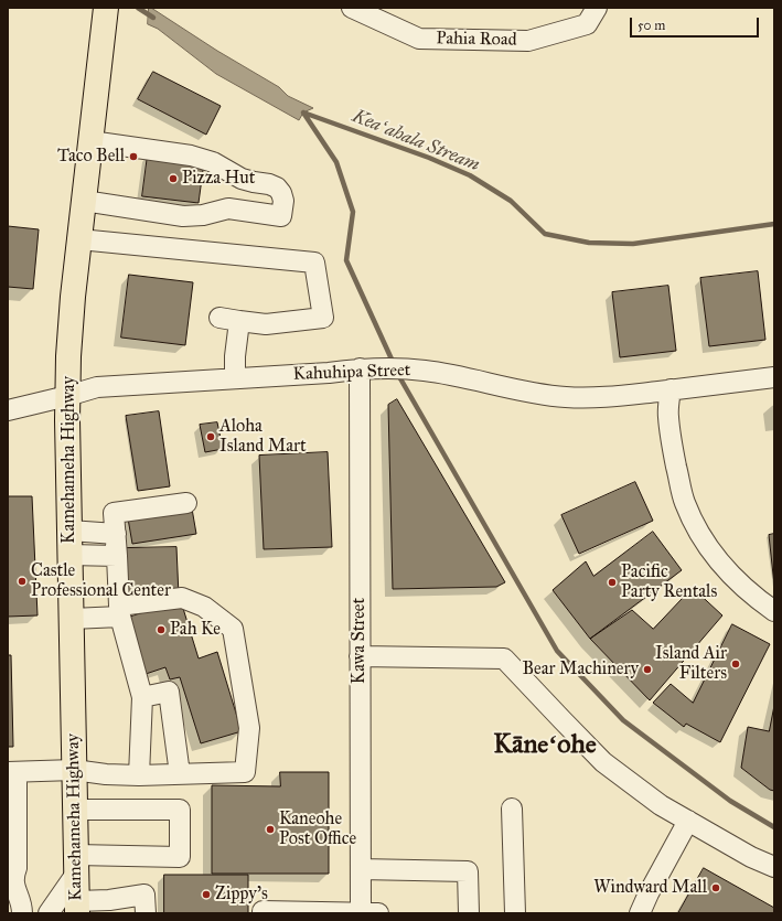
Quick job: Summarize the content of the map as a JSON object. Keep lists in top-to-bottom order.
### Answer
{
  "streets": {
    "main road": ["Kamehameha Highway"],
    "street": ["Pahia Road", "Kahuhipa Street", "Kawa Street"]
  },
  "crossings": [
    ["Kahuhipa Street", "Kamehameha Highway"],
    ["Kahuhipa Street", "Kawa Street"]
  ],
  "districts": ["Kāneʻohe"],
  "water": ["Keaʻahala Stream"],
  "places": [
    "Taco Bell",
    "Pizza Hut",
    "Aloha Island Mart",
    "Castle Professional Center",
    "Pacific Party Rentals",
    "Pah Ke",
    "Island Air Filters",
    "Bear Machinery",
    "Kaneohe Post Office",
    "Windward Mall",
    "Zippy's"
  ],
  "scale_bar": "50 m"
}
